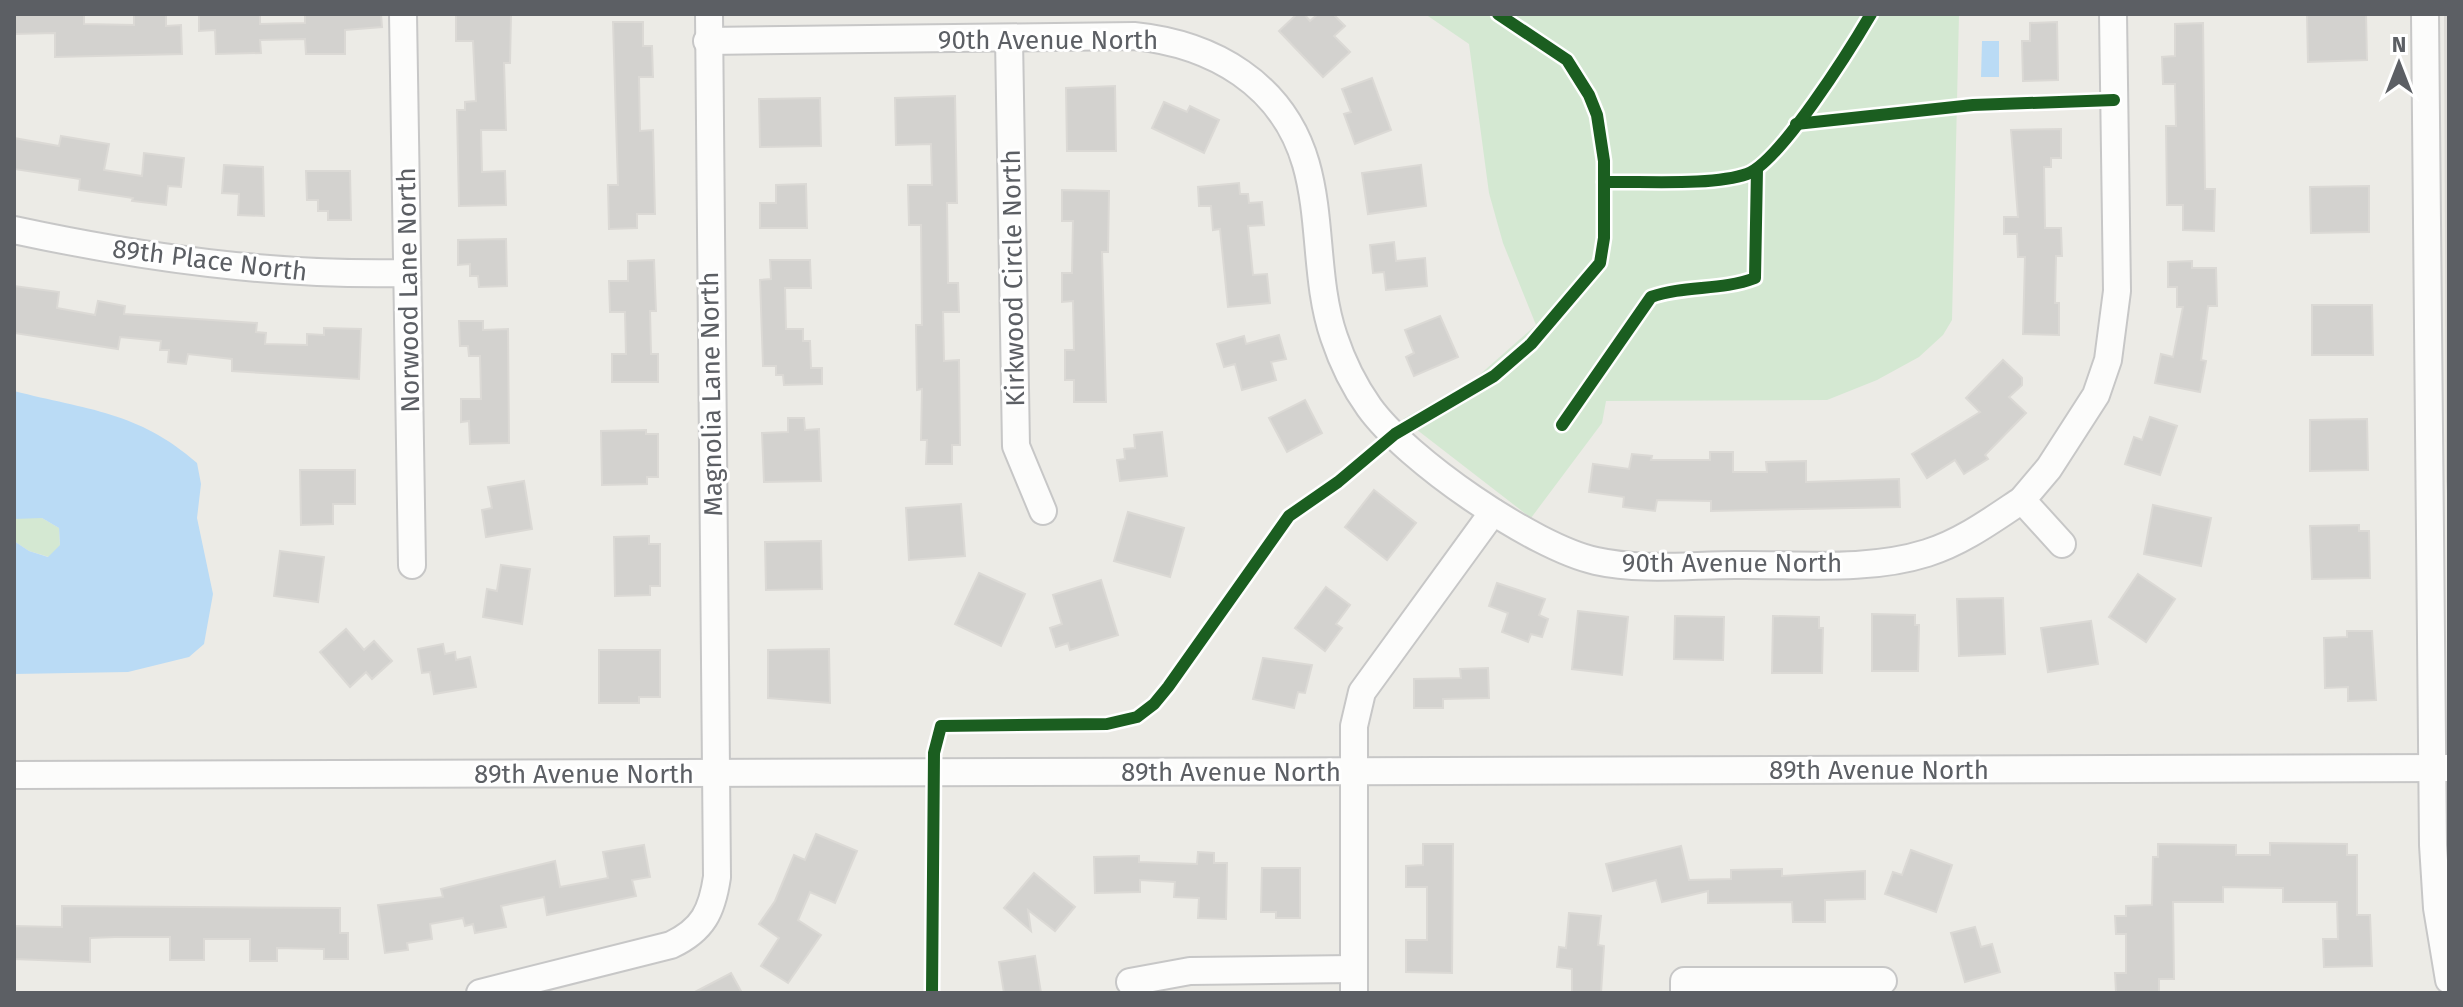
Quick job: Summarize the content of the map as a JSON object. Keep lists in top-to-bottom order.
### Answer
{
  "streets": {
    "street": [
      "90th Avenue North",
      "89th Place North",
      "Kirkwood Circle North",
      "Norwood Lane North",
      "Magnolia Lane North",
      "89th Avenue North"
    ]
  },
  "crossings": [
    ["90th Avenue North", "Kirkwood Circle North"],
    ["90th Avenue North", "Magnolia Lane North"],
    ["89th Place North", "Norwood Lane North"],
    ["Magnolia Lane North", "89th Avenue North"]
  ],
  "north": "top"
}
